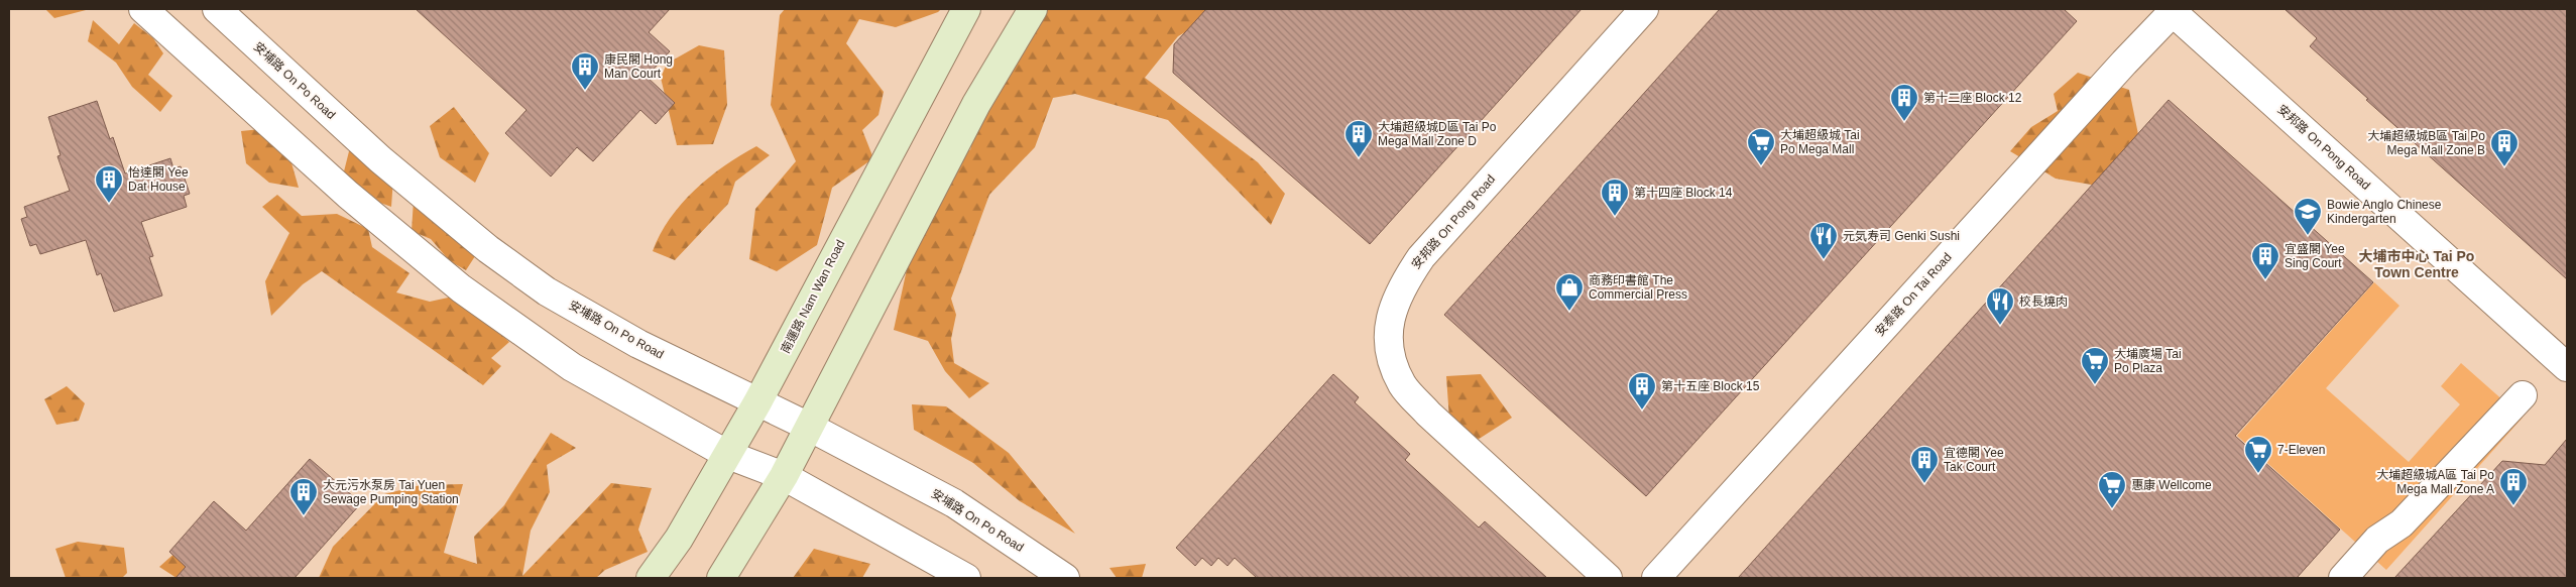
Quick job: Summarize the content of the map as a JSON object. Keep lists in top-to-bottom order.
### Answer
{
  "streets": {
    "main road": ["南運路 Nam Wan Road"],
    "street": ["安埔路 On Po Road", "安邦路 On Pong Road", "安泰路 On Tai Road"]
  },
  "crossings": [
    ["安埔路 On Po Road", "南運路 Nam Wan Road"],
    ["安邦路 On Pong Road", "安泰路 On Tai Road"]
  ],
  "districts": ["大埔市中心 Tai Po Town Centre"],
  "places": {
    "building": [
      "康民閣 Hong Man Court",
      "第十二座 Block 12",
      "大埔超級城D區 Tai Po Mega Mall Zone D",
      "大埔超級城B區 Tai Po Mega Mall Zone B",
      "怡達閣 Yee Dat House",
      "第十四座 Block 14",
      "宜盛閣 Yee Sing Court",
      "第十五座 Block 15",
      "宜德閣 Yee Tak Court",
      "大埔超級城A區 Tai Po Mega Mall Zone A",
      "大元污水泵房 Tai Yuen Sewage Pumping Station"
    ],
    "supermarket": [
      "大埔超級城 Tai Po Mega Mall",
      "大埔廣場 Tai Po Plaza",
      "7-Eleven",
      "惠康 Wellcome"
    ],
    "school or university": ["Bowie Anglo Chinese Kindergarten"],
    "restaurant": ["元気寿司 Genki Sushi", "校長燒肉"],
    "shop": ["商務印書館 The Commercial Press"]
  }
}
